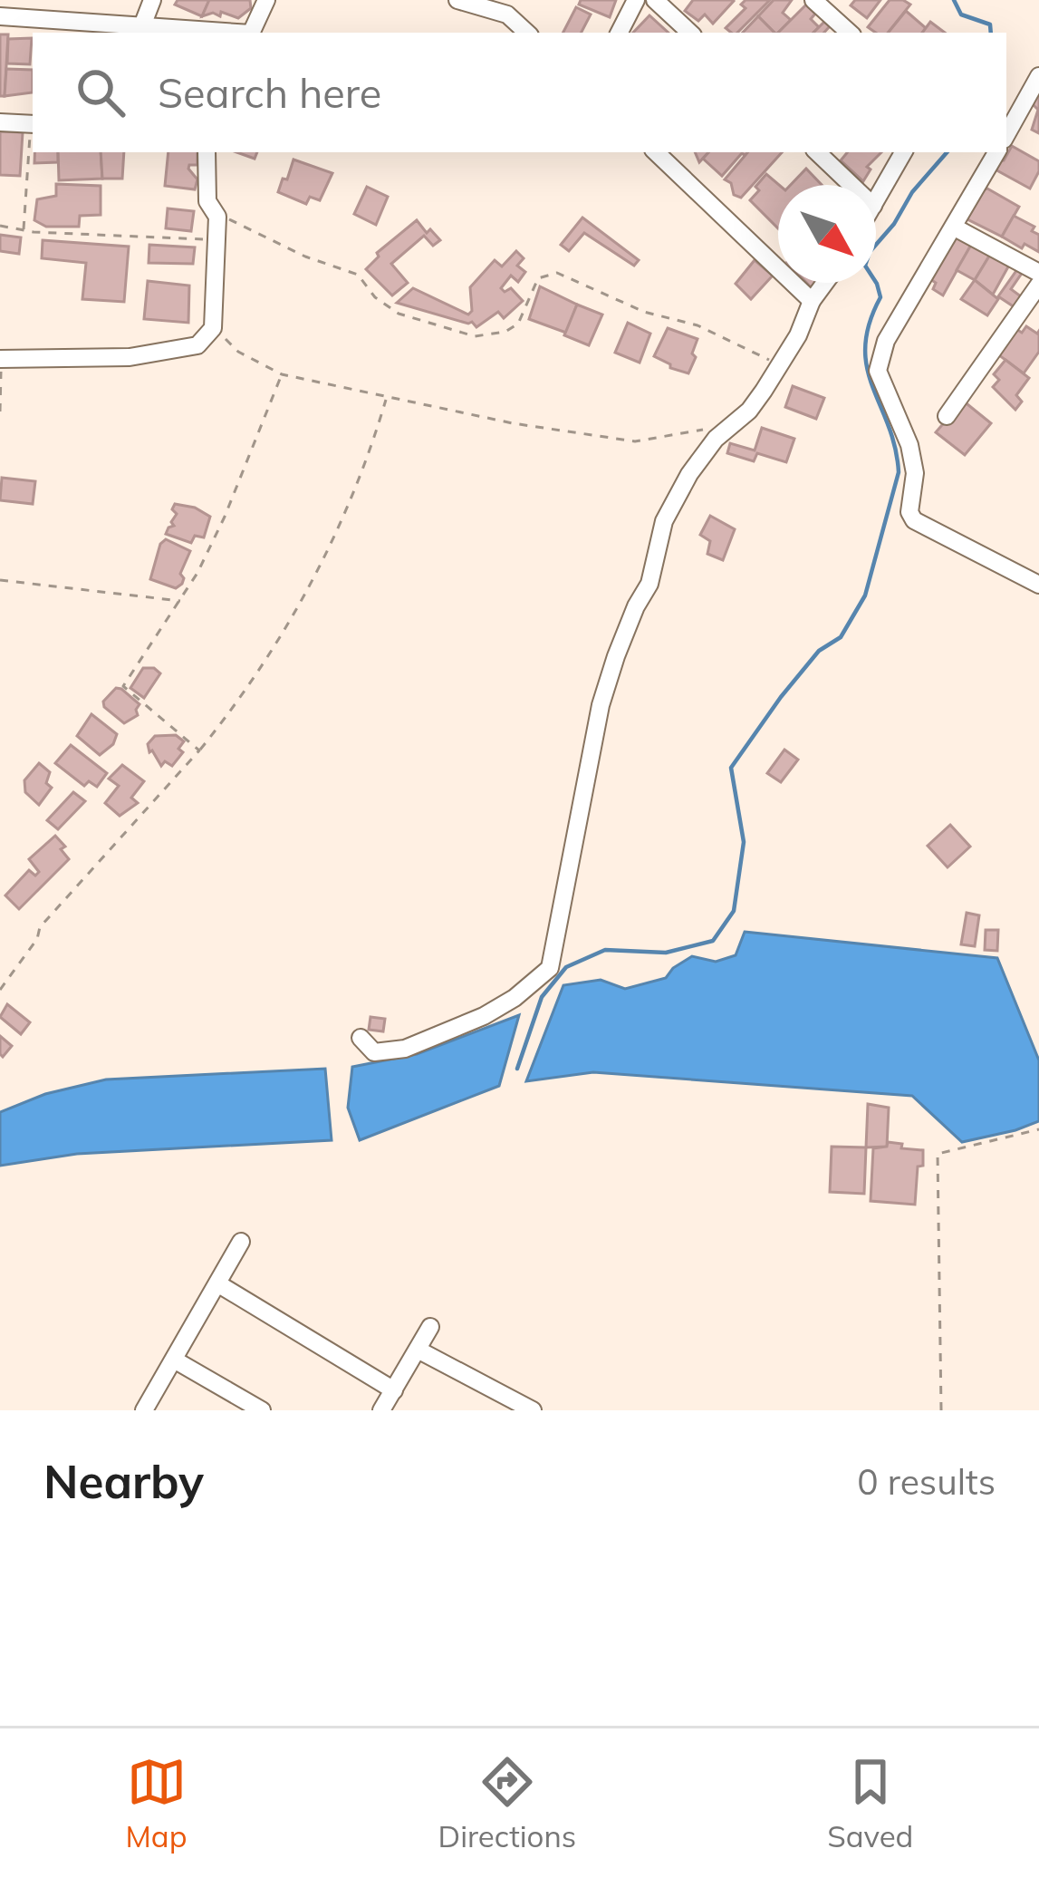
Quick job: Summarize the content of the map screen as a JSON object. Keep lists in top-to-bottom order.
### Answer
{
  "north": "bottom right",
  "page": {
    "search": "Search here",
    "heading": ["Nearby", "0 results"],
    "nav": ["Map", "Directions", "Saved"]
  }
}
